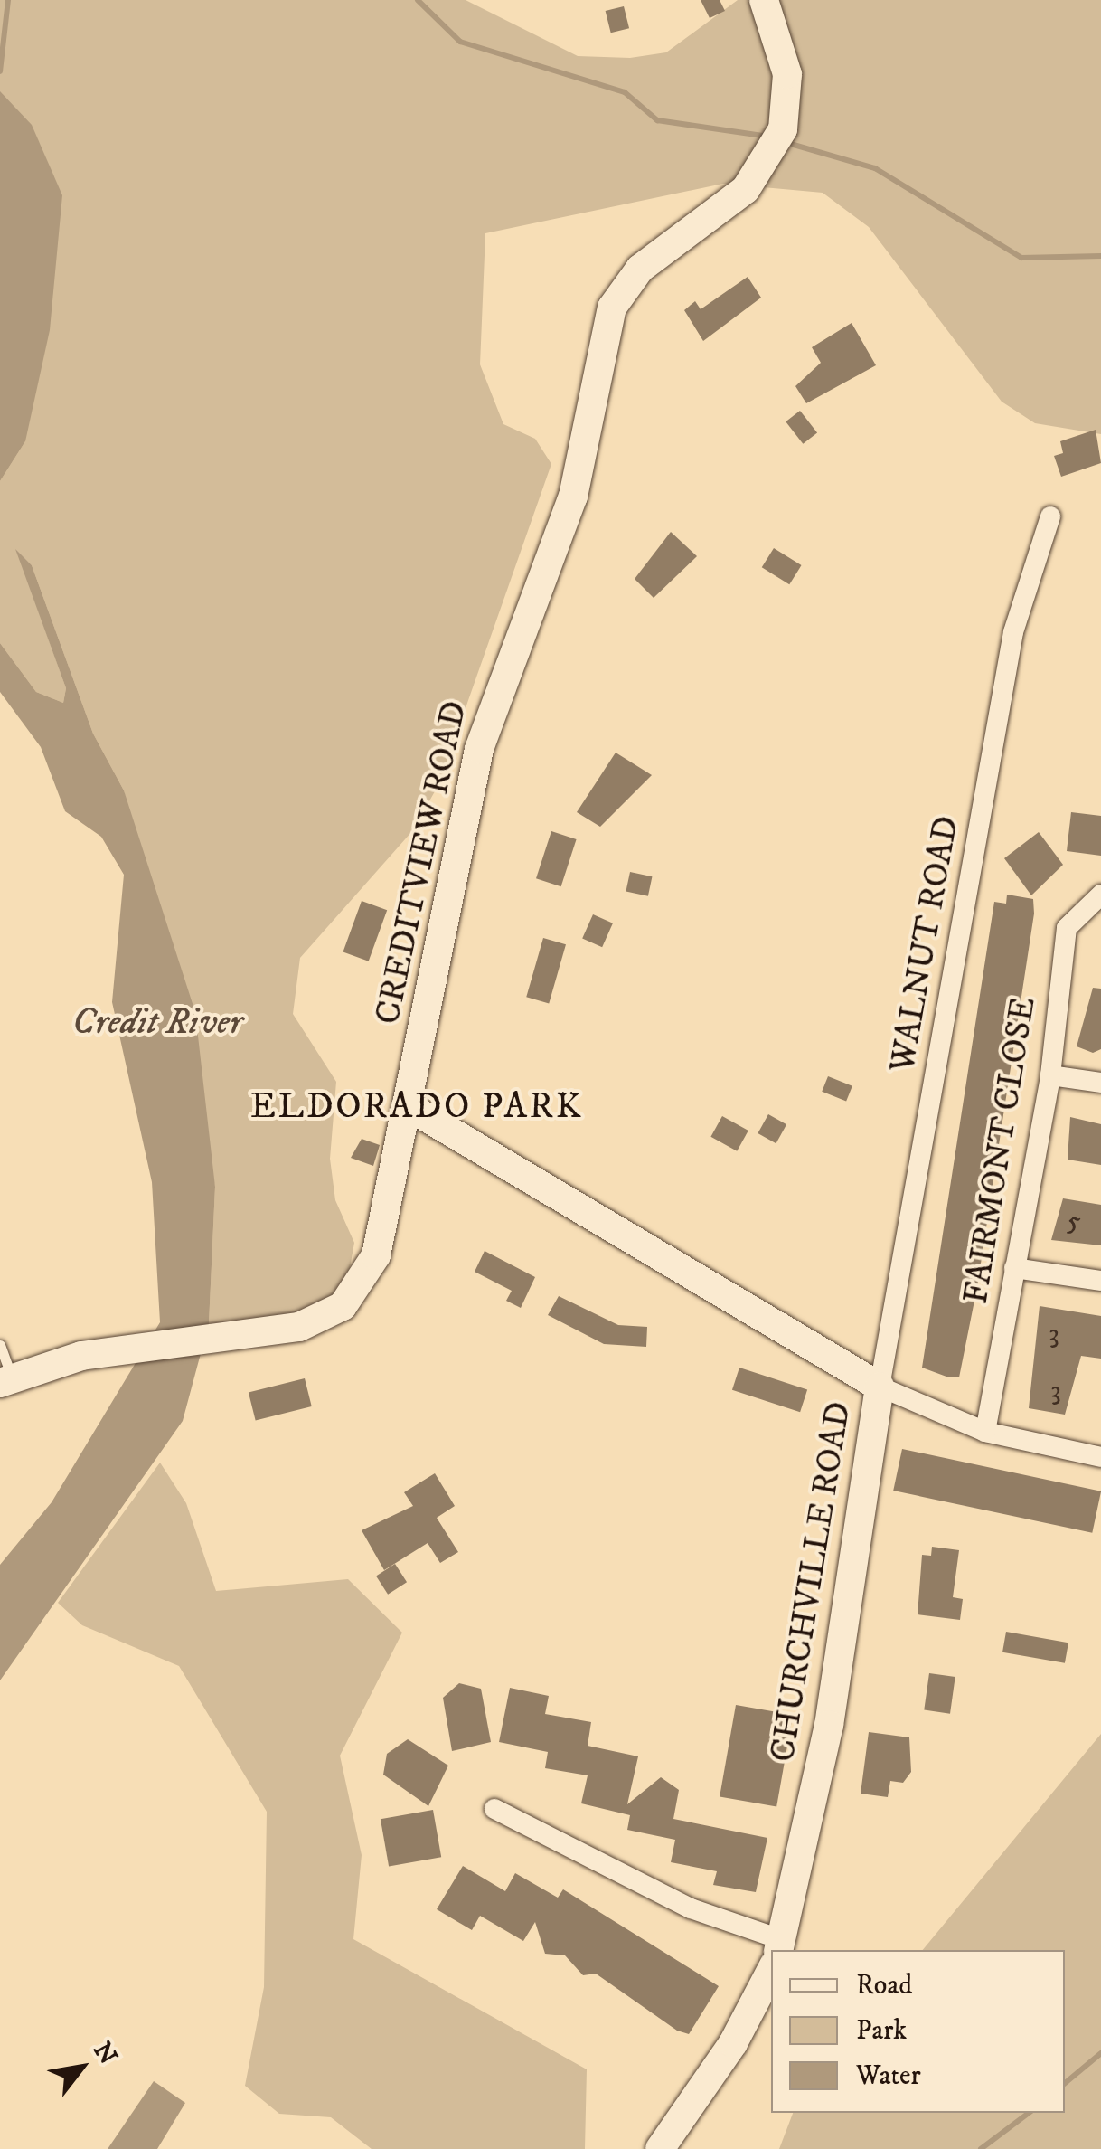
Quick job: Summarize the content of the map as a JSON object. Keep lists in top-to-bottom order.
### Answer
{
  "streets": {
    "street": [
      "CREDITVIEW ROAD",
      "WALNUT ROAD",
      "FAIRMONT CLOSE",
      "CHURCHVILLE ROAD"
    ]
  },
  "crossings": [
    ["CREDITVIEW ROAD", "CHURCHVILLE ROAD"],
    ["WALNUT ROAD", "CHURCHVILLE ROAD"]
  ],
  "districts": ["ELDORADO PARK"],
  "water": ["Credit River"],
  "house_numbers": ["5", "3", "3"],
  "legend": ["Road", "Park", "Water"],
  "north": "top right"
}
